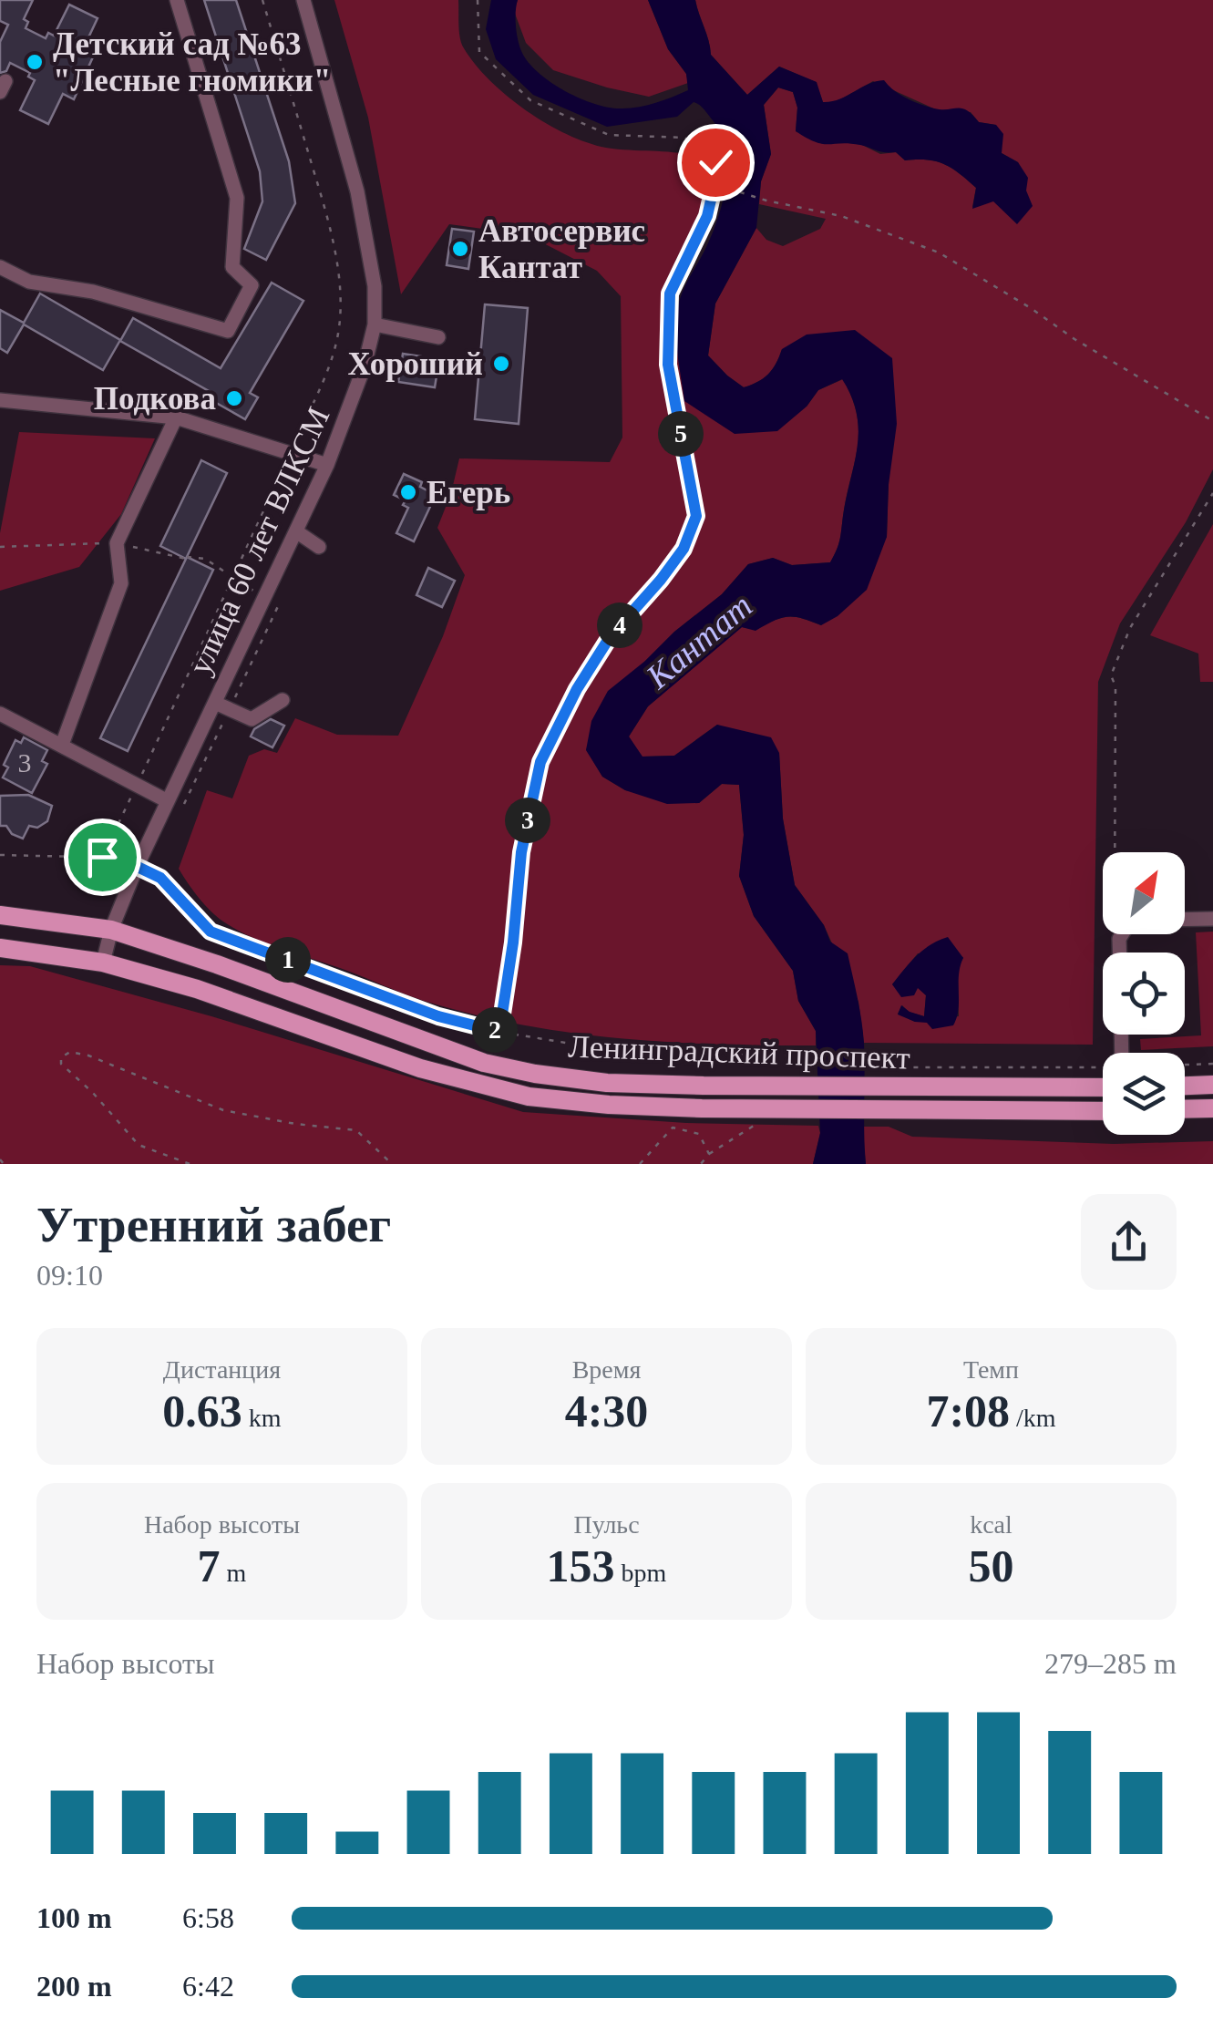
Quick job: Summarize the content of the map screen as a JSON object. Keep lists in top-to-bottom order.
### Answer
{
  "streets": {
    "main road": ["Ленинградский проспект"],
    "street": ["улица 60 лет ВЛКСМ"]
  },
  "crossings": [
    ["улица 60 лет ВЛКСМ", "Ленинградский проспект"]
  ],
  "water": ["Кантат"],
  "places": [
    "Детский сад №63 \"Лесные гномики\"",
    "Автосервис Кантат",
    "Хороший",
    "Подкова",
    "Егерь"
  ],
  "house_numbers": ["3"],
  "north": "top right",
  "page": {
    "pins": [
      "5",
      "4",
      "3",
      "1",
      "2"
    ],
    "heading": ["Утренний забег", "09:10"],
    "stats": [
      ["Дистанция", "0.63 km"],
      ["Время", "4:30"],
      ["Темп", "7:08 /km"],
      ["Набор высоты", "7 m"],
      ["Пульс", "153 bpm"],
      ["kcal", "50"]
    ],
    "chart": ["Набор высоты", "279–285 m"],
    "list": [
      {
        "name": "100 m",
        "note": "6:58"
      },
      {
        "name": "200 m",
        "note": "6:42"
      }
    ]
  }
}
